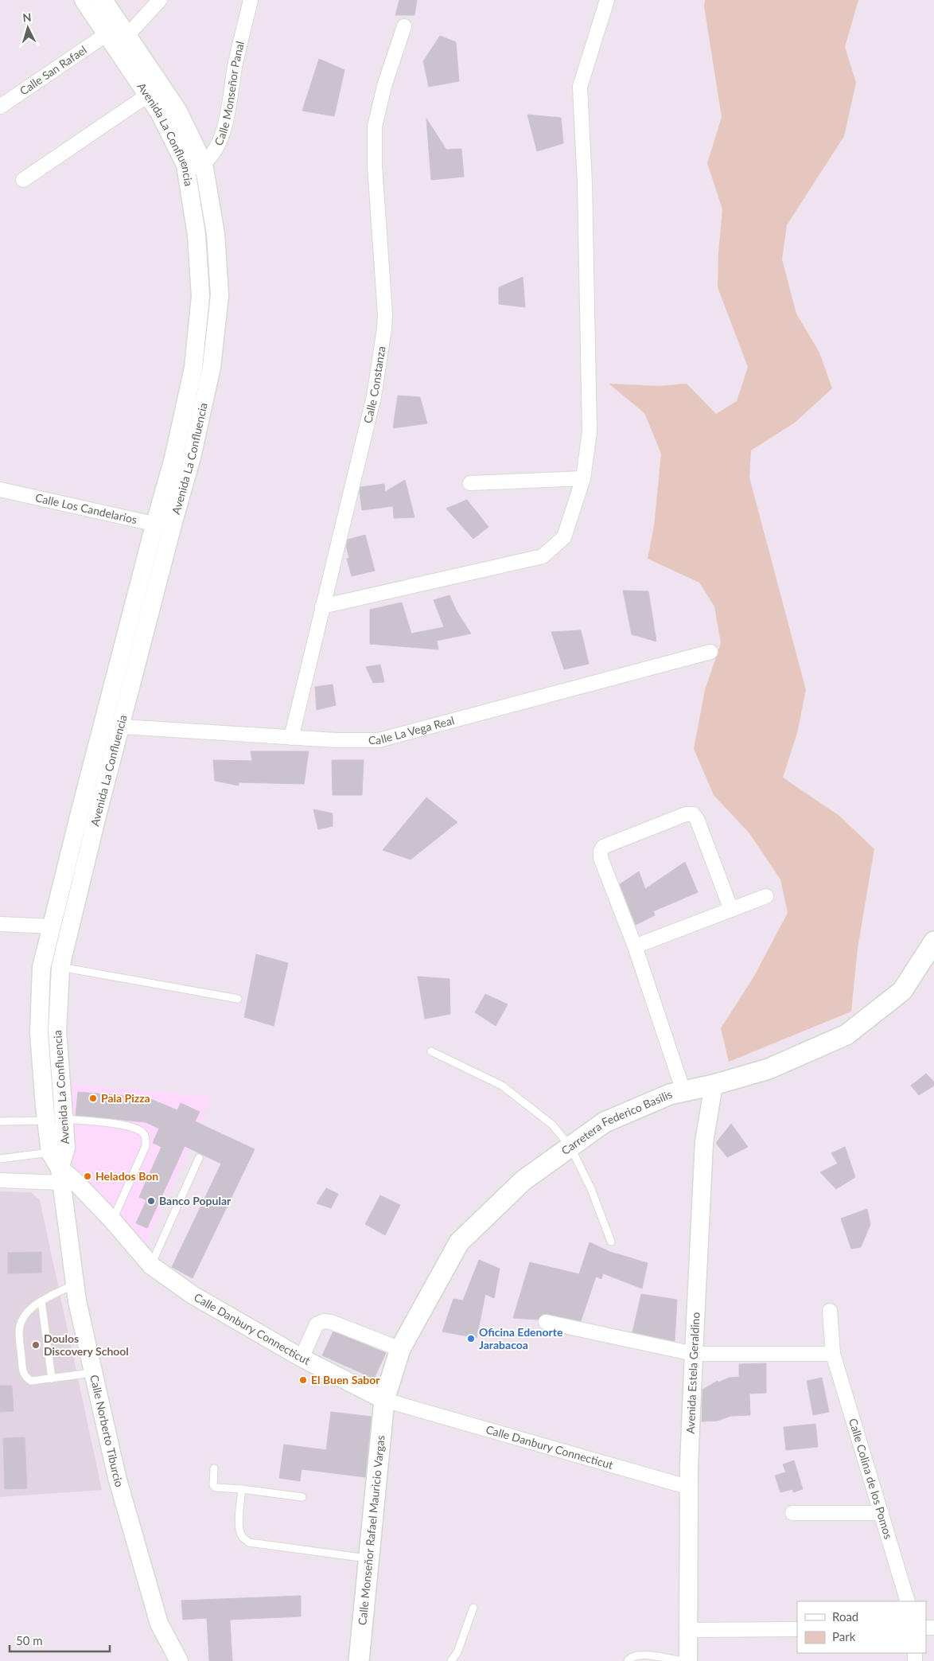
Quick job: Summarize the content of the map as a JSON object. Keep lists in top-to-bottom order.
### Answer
{
  "streets": {
    "main road": ["Carretera Federico Basilis", "Calle Monseñor Rafael Mauricio Vargas"],
    "street": [
      "Calle San Rafael",
      "Calle Monseñor Panal",
      "Avenida La Confluencia",
      "Calle Constanza",
      "Calle Los Candelarios",
      "Calle La Vega Real",
      "Calle Danbury Connecticut",
      "Avenida Estela Geraldino",
      "Calle Norberto Tiburcio",
      "Calle Colina de los Pomos"
    ]
  },
  "crossings": [
    ["Calle San Rafael", "Avenida La Confluencia"],
    ["Calle Monseñor Panal", "Avenida La Confluencia"],
    ["Avenida La Confluencia", "Calle Los Candelarios"],
    ["Avenida La Confluencia", "Calle La Vega Real"],
    ["Avenida La Confluencia", "Calle Danbury Connecticut"],
    ["Avenida La Confluencia", "Calle Norberto Tiburcio"],
    ["Calle Constanza", "Calle La Vega Real"],
    ["Carretera Federico Basilis", "Calle Danbury Connecticut"],
    ["Carretera Federico Basilis", "Avenida Estela Geraldino"],
    ["Carretera Federico Basilis", "Calle Monseñor Rafael Mauricio Vargas"],
    ["Calle Danbury Connecticut", "Avenida Estela Geraldino"],
    ["Calle Danbury Connecticut", "Calle Norberto Tiburcio"],
    ["Calle Danbury Connecticut", "Calle Monseñor Rafael Mauricio Vargas"]
  ],
  "places": [
    "Pala Pizza",
    "Helados Bon",
    "Banco Popular",
    "Oficina Edenorte Jarabacoa",
    "Doulos Discovery School",
    "El Buen Sabor"
  ],
  "legend": ["Road", "Park"],
  "scale_bar": "50 m",
  "north": "top"
}
